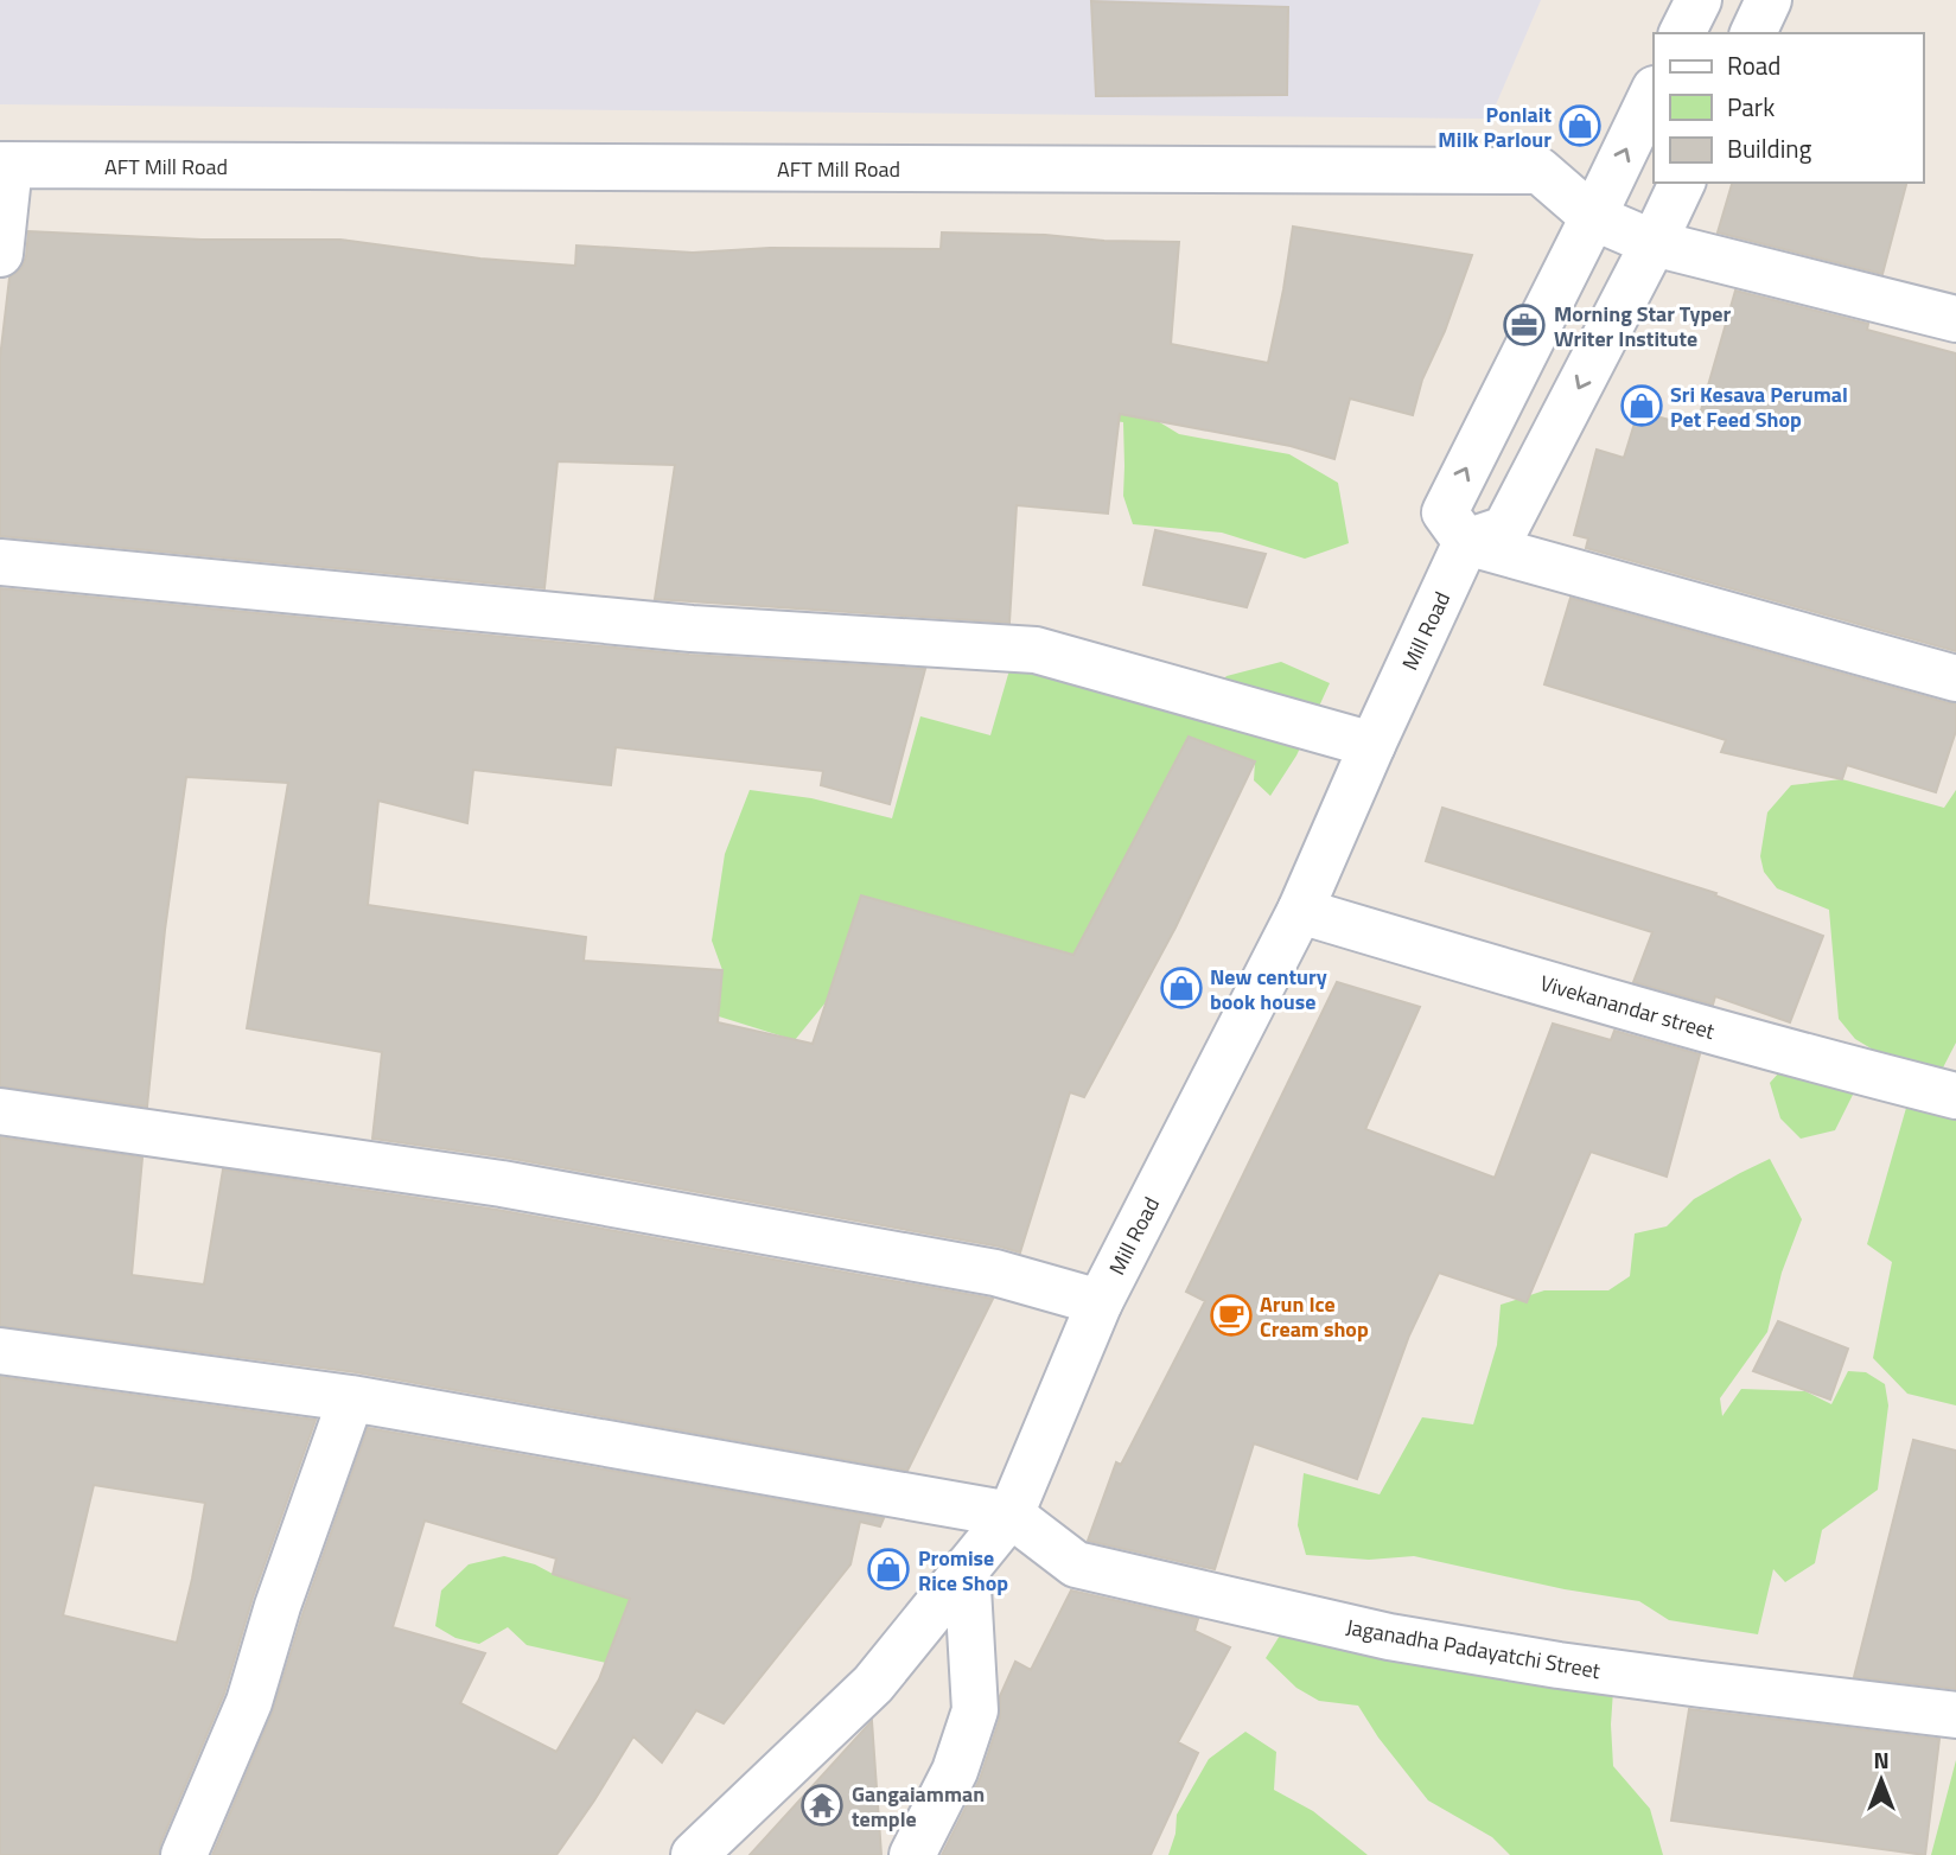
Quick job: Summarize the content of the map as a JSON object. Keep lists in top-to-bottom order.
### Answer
{
  "streets": {
    "street": [
      "AFT Mill Road",
      "Mill Road",
      "Vivekanandar street",
      "Jaganadha Padayatchi Street"
    ]
  },
  "crossings": [
    ["Mill Road", "Vivekanandar street"],
    ["Mill Road", "Jaganadha Padayatchi Street"]
  ],
  "places": {
    "shop": [
      "Ponlait Milk Parlour",
      "Sri Kesava Perumal Pet Feed Shop",
      "New century book house",
      "Promise Rice Shop"
    ],
    "office": ["Morning Star Typer Writer Institute"],
    "cafe": ["Arun Ice Cream shop"],
    "temple": ["Gangaiamman temple"]
  },
  "legend": ["Road", "Park", "Building"],
  "north": "top"
}
